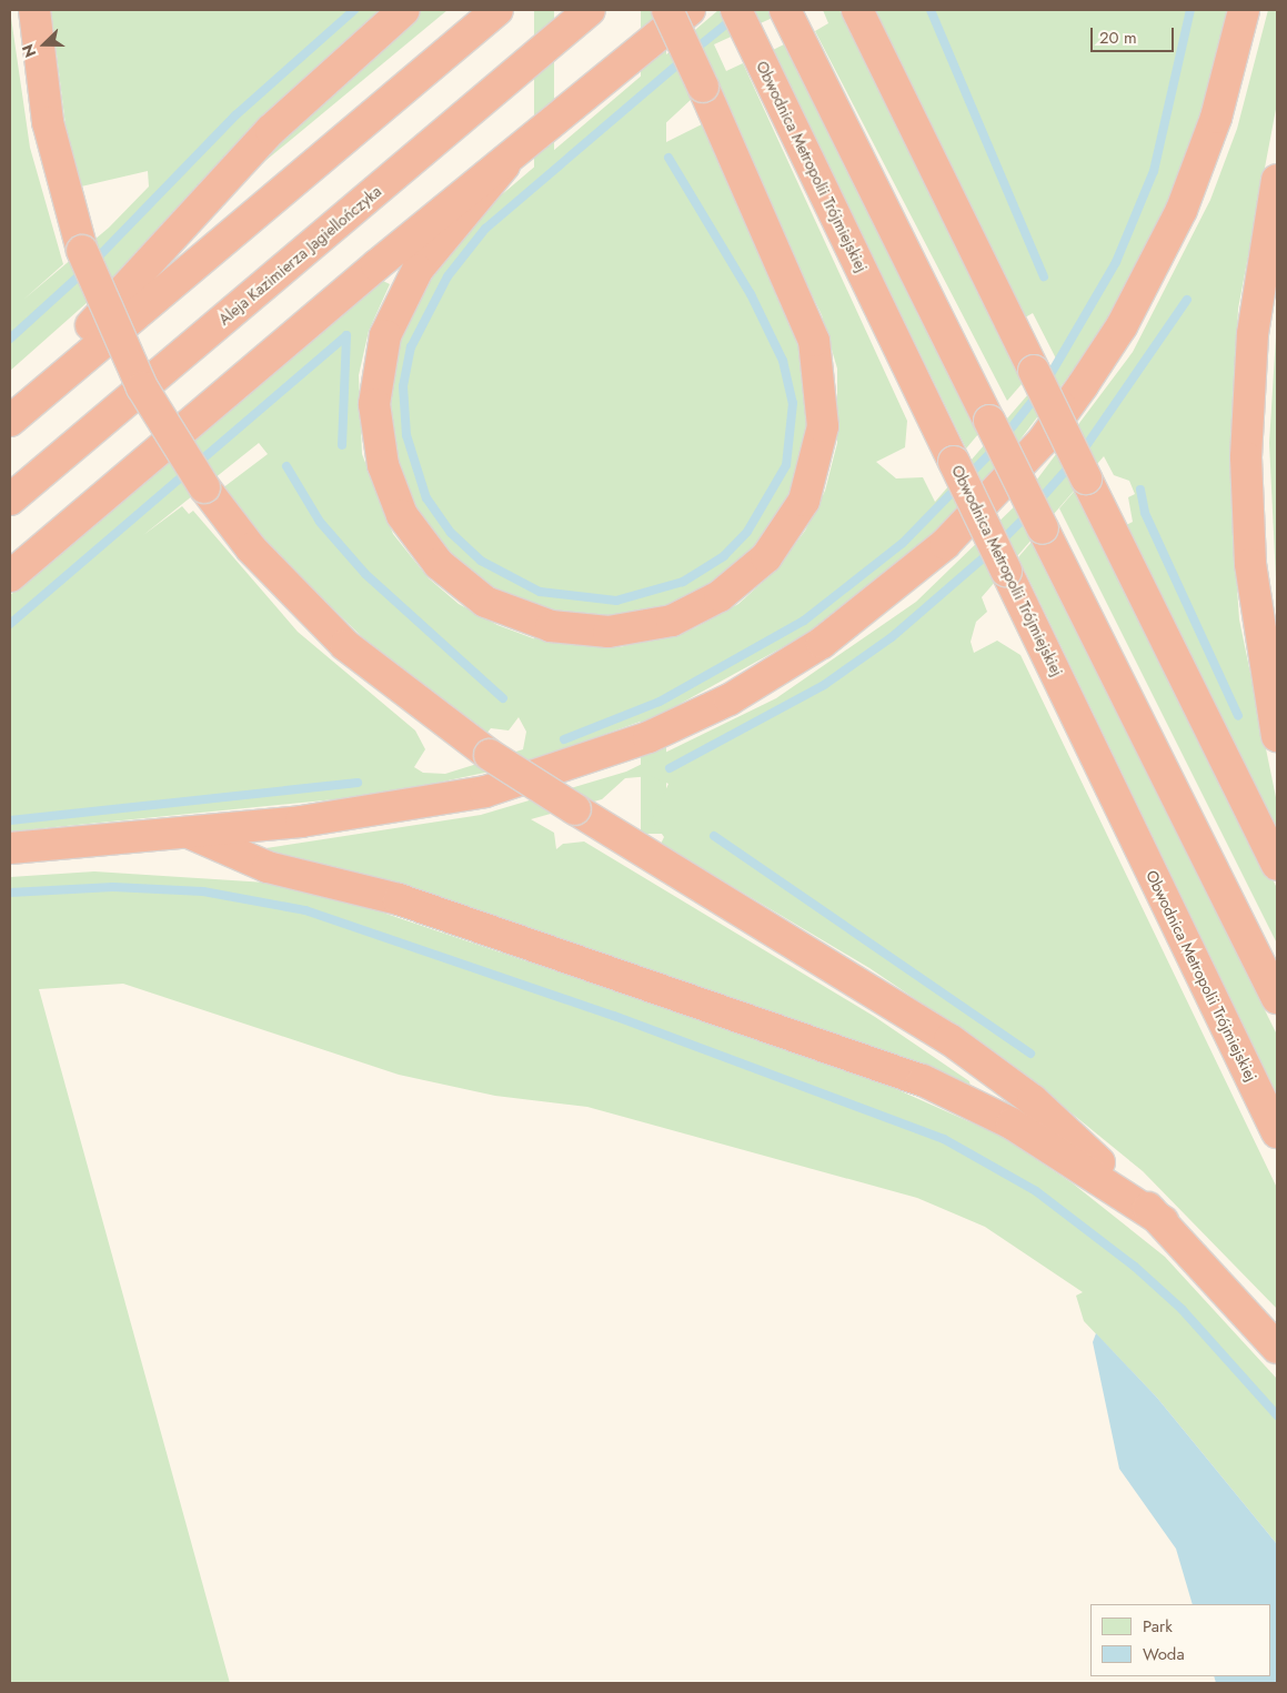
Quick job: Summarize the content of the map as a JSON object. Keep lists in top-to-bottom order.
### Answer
{
  "streets": {
    "highway": ["Obwodnica Metropolii Trójmiejskiej", "Aleja Kazimierza Jagiellończyka"]
  },
  "legend": ["Park", "Woda"],
  "scale_bar": "20 m",
  "north": "left"
}
